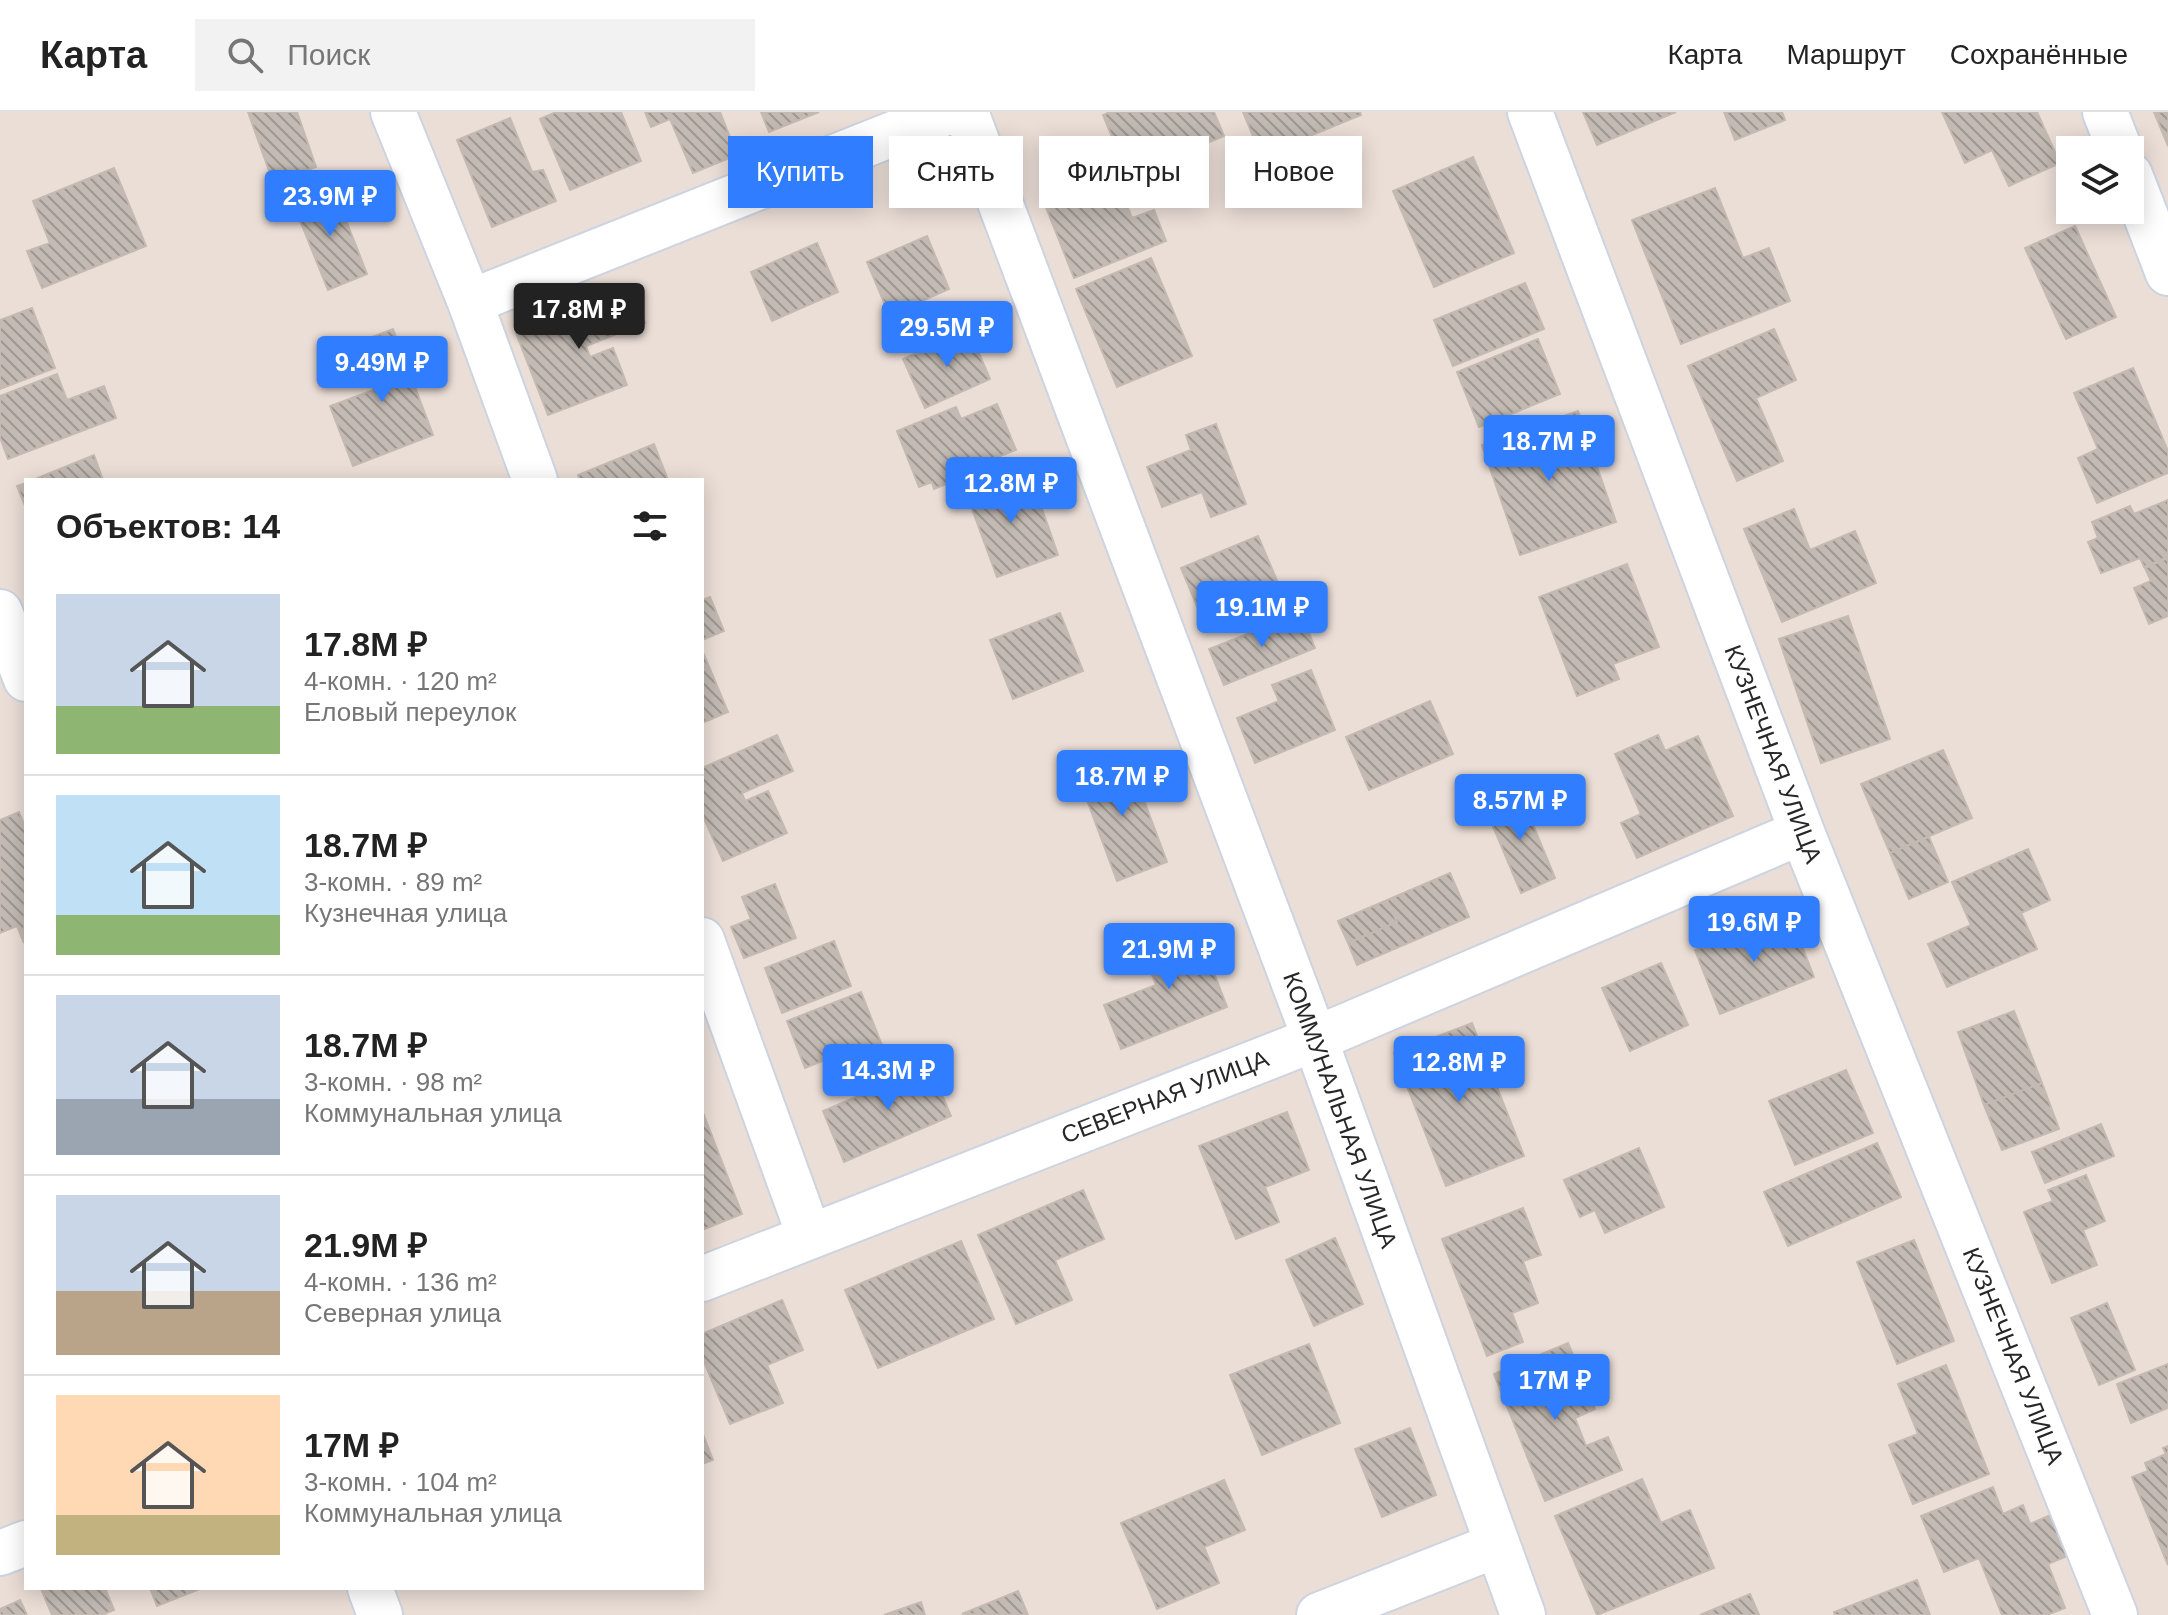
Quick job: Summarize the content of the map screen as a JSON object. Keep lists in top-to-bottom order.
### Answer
{
  "streets": {
    "street": ["КУЗНЕЧНАЯ УЛИЦА", "СЕВЕРНАЯ УЛИЦА", "КОММУНАЛЬНАЯ УЛИЦА"]
  },
  "crossings": [
    ["КУЗНЕЧНАЯ УЛИЦА", "СЕВЕРНАЯ УЛИЦА"],
    ["СЕВЕРНАЯ УЛИЦА", "КОММУНАЛЬНАЯ УЛИЦА"]
  ],
  "page": {
    "header": "Карта",
    "search": "Поиск",
    "nav": ["Карта", "Маршрут", "Сохранённые"],
    "chip": [
      "Купить",
      "Снять",
      "Фильтры",
      "Новое"
    ],
    "price": [
      "23.9M ₽",
      "17.8M ₽",
      "29.5M ₽",
      "9.49M ₽",
      "18.7M ₽",
      "12.8M ₽",
      "19.1M ₽",
      "18.7M ₽",
      "8.57M ₽",
      "19.6M ₽",
      "21.9M ₽",
      "12.8M ₽",
      "14.3M ₽",
      "17M ₽"
    ],
    "heading": "Объектов: 14",
    "list": [
      {
        "name": "17.8M ₽",
        "note": "4-комн. · 120 m² · Еловый переулок"
      },
      {
        "name": "18.7M ₽",
        "note": "3-комн. · 89 m² · Кузнечная улица"
      },
      {
        "name": "18.7M ₽",
        "note": "3-комн. · 98 m² · Коммунальная улица"
      },
      {
        "name": "21.9M ₽",
        "note": "4-комн. · 136 m² · Северная улица"
      },
      {
        "name": "17M ₽",
        "note": "3-комн. · 104 m² · Коммунальная улица"
      }
    ]
  }
}
